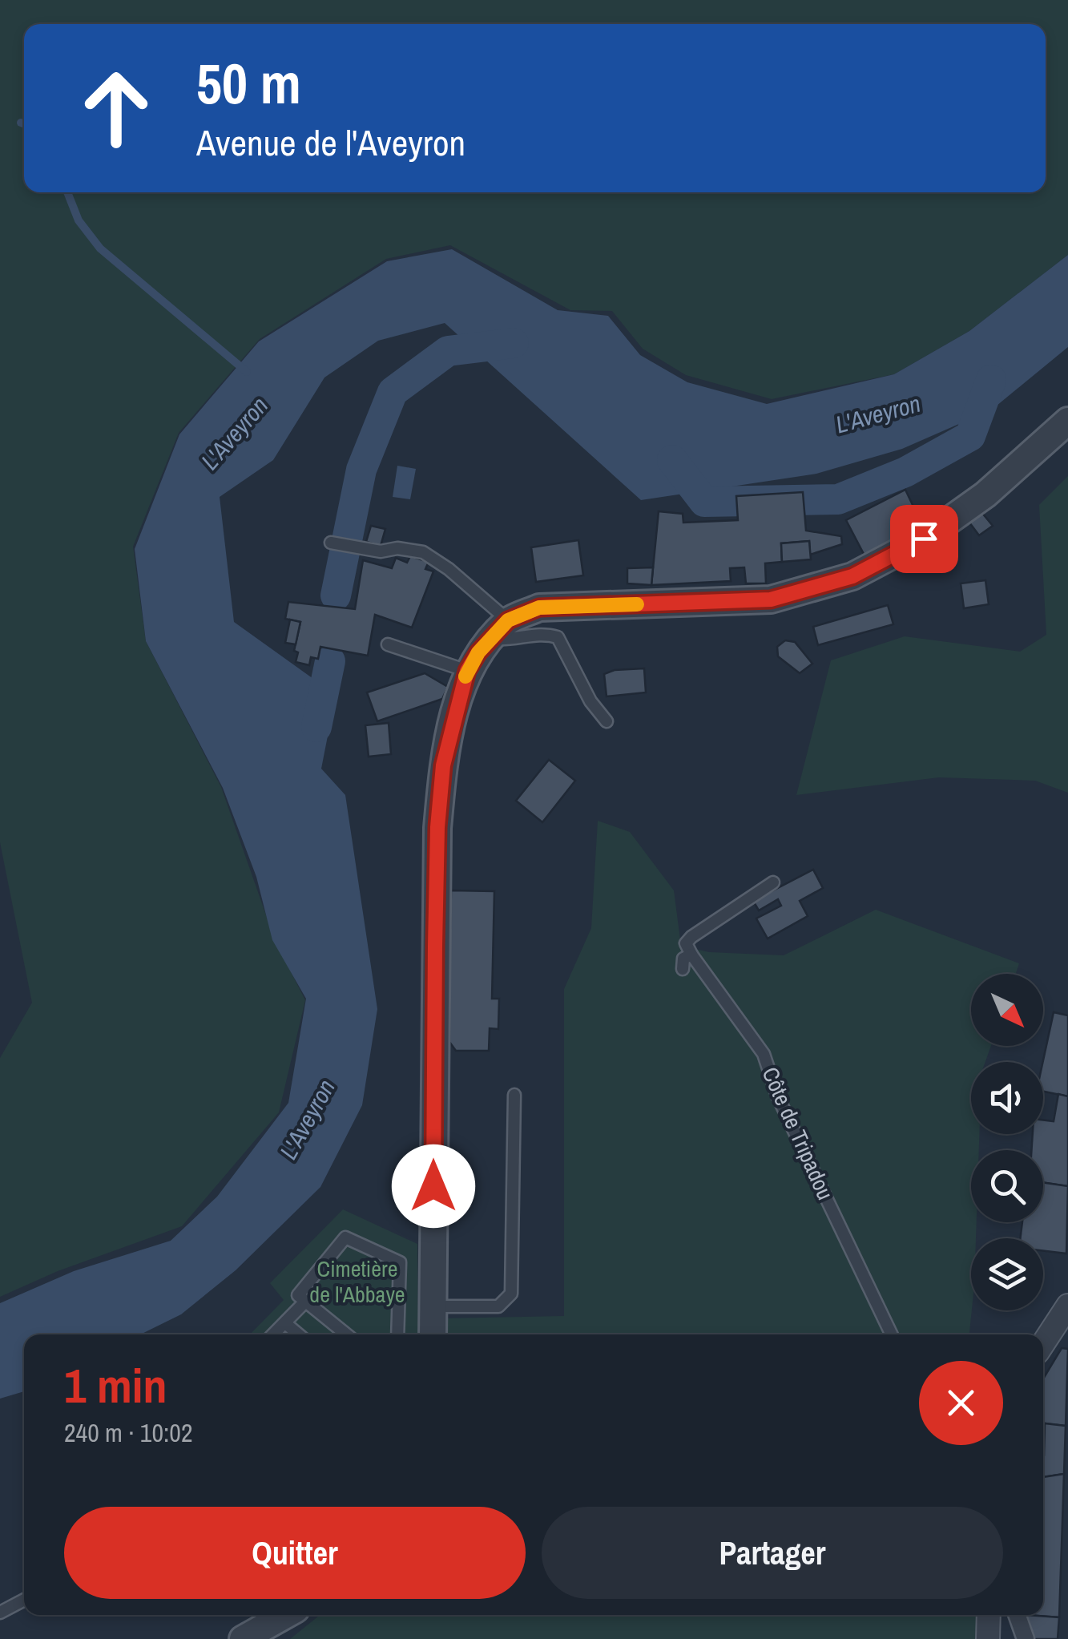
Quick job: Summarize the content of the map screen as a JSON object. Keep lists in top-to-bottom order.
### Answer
{
  "streets": {
    "lane": ["Côte de Tripadou"]
  },
  "water": ["L'Aveyron"],
  "parks": ["Cimetière de l'Abbaye"],
  "north": "bottom right",
  "page": {
    "turn": ["50 m", "Avenue de l'Aveyron"],
    "heading": ["1 min", "240 m · 10:02"],
    "buttons": ["Quitter", "Partager"]
  }
}
